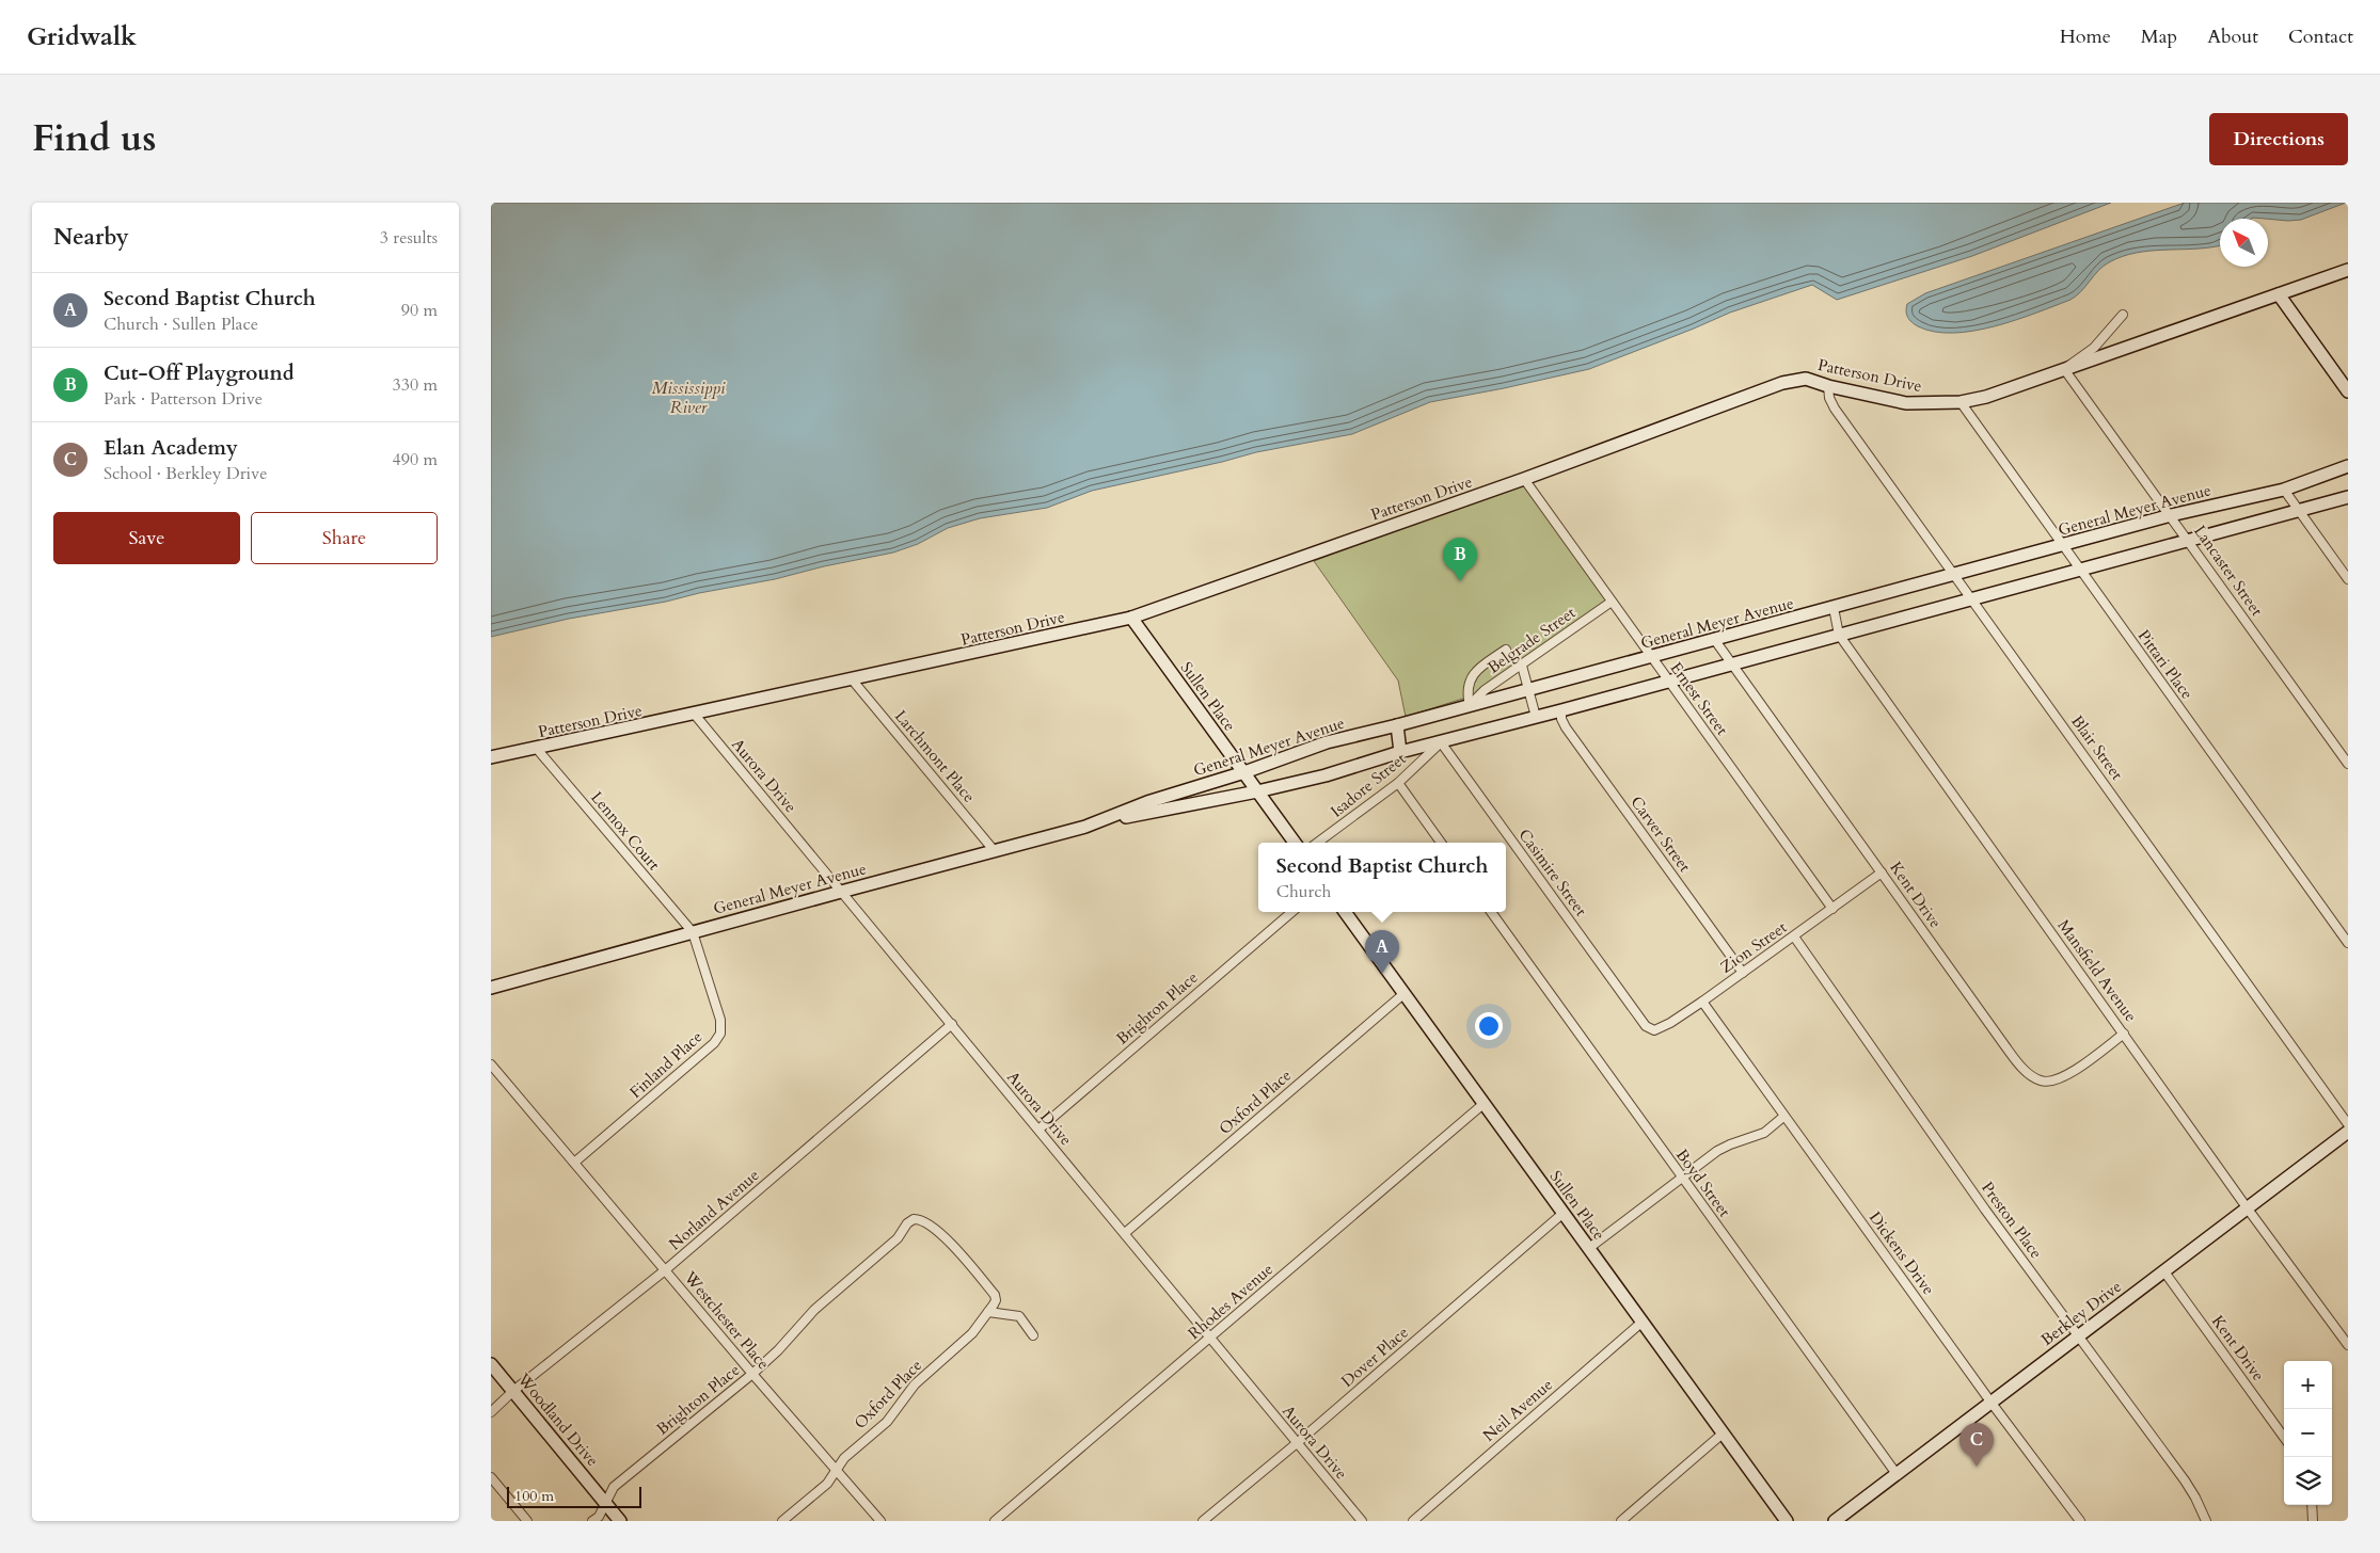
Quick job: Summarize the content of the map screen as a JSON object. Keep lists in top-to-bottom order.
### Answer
{
  "streets": {
    "street": [
      "Patterson Drive",
      "General Meyer Avenue",
      "Lancaster Street",
      "Belgrade Street",
      "Pittari Place",
      "Sullen Place",
      "Ernest Street",
      "Blair Street",
      "Larchmont Place",
      "Aurora Drive",
      "Isadore Street",
      "Lennox Court",
      "Carver Street",
      "Casimire Street",
      "Kent Drive",
      "Zion Street",
      "Mansfield Avenue",
      "Brighton Place",
      "Finland Place",
      "Oxford Place",
      "Boyd Street",
      "Norland Avenue",
      "Preston Place",
      "Dickens Drive",
      "Rhodes Avenue",
      "Berkley Drive",
      "Westchester Place",
      "Dover Place",
      "Neil Avenue",
      "Woodland Drive"
    ]
  },
  "crossings": [
    ["Patterson Drive", "Lancaster Street"],
    ["Patterson Drive", "Pittari Place"],
    ["Patterson Drive", "Sullen Place"],
    ["Patterson Drive", "Ernest Street"],
    ["Patterson Drive", "Blair Street"],
    ["Patterson Drive", "Larchmont Place"],
    ["Patterson Drive", "Aurora Drive"],
    ["Patterson Drive", "Lennox Court"],
    ["General Meyer Avenue", "Lancaster Street"],
    ["General Meyer Avenue", "Belgrade Street"],
    ["General Meyer Avenue", "Pittari Place"],
    ["General Meyer Avenue", "Sullen Place"],
    ["General Meyer Avenue", "Ernest Street"],
    ["General Meyer Avenue", "Blair Street"],
    ["General Meyer Avenue", "Larchmont Place"],
    ["General Meyer Avenue", "Aurora Drive"],
    ["General Meyer Avenue", "Isadore Street"],
    ["General Meyer Avenue", "Lennox Court"],
    ["General Meyer Avenue", "Carver Street"],
    ["General Meyer Avenue", "Casimire Street"],
    ["General Meyer Avenue", "Kent Drive"],
    ["General Meyer Avenue", "Mansfield Avenue"],
    ["General Meyer Avenue", "Finland Place"],
    ["Belgrade Street", "Ernest Street"],
    ["Sullen Place", "Oxford Place"],
    ["Sullen Place", "Rhodes Avenue"],
    ["Sullen Place", "Dover Place"],
    ["Sullen Place", "Neil Avenue"],
    ["Ernest Street", "Zion Street"],
    ["Aurora Drive", "Brighton Place"],
    ["Aurora Drive", "Oxford Place"],
    ["Aurora Drive", "Norland Avenue"],
    ["Aurora Drive", "Rhodes Avenue"],
    ["Aurora Drive", "Dover Place"],
    ["Isadore Street", "Casimire Street"],
    ["Lennox Court", "Finland Place"],
    ["Carver Street", "Zion Street"],
    ["Casimire Street", "Zion Street"],
    ["Kent Drive", "Zion Street"],
    ["Kent Drive", "Mansfield Avenue"],
    ["Kent Drive", "Berkley Drive"],
    ["Zion Street", "Preston Place"],
    ["Zion Street", "Dickens Drive"],
    ["Mansfield Avenue", "Berkley Drive"],
    ["Brighton Place", "Oxford Place"],
    ["Brighton Place", "Westchester Place"],
    ["Brighton Place", "Woodland Drive"],
    ["Finland Place", "Westchester Place"],
    ["Oxford Place", "Westchester Place"],
    ["Boyd Street", "Berkley Drive"],
    ["Norland Avenue", "Westchester Place"],
    ["Norland Avenue", "Woodland Drive"],
    ["Preston Place", "Berkley Drive"],
    ["Dickens Drive", "Berkley Drive"]
  ],
  "water": ["Mississippi River"],
  "scale_bar": "100 m",
  "north": "top left",
  "page": {
    "header": "Gridwalk",
    "nav": [
      "Home",
      "Map",
      "About",
      "Contact"
    ],
    "title": "Find us",
    "buttons": [
      "Directions",
      ["Save", "Share"]
    ],
    "heading": ["Nearby", "3 results"],
    "list": [
      {
        "mark": "A",
        "name": "Second Baptist Church",
        "note": "Church · Sullen Place",
        "value": "90 m"
      },
      {
        "mark": "B",
        "name": "Cut-Off Playground",
        "note": "Park · Patterson Drive",
        "value": "330 m"
      },
      {
        "mark": "C",
        "name": "Elan Academy",
        "note": "School · Berkley Drive",
        "value": "490 m"
      }
    ],
    "pins": ["B", "A", "C"],
    "popup": ["Second Baptist Church", "Church"],
    "map_buttons": ["+", "−"],
    "scale": "100 m"
  }
}
